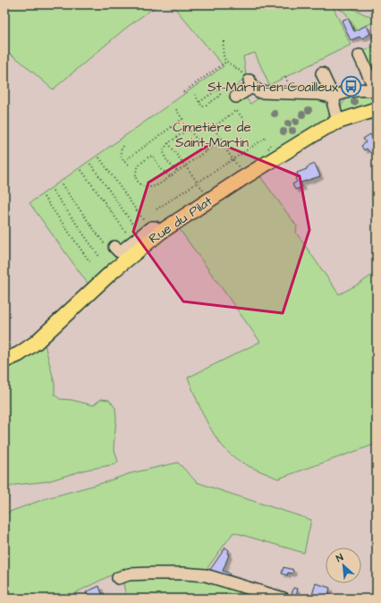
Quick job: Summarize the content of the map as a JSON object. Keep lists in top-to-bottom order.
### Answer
{
  "streets": {
    "main road": ["Rue du Pilat"]
  },
  "parks": ["Cimetière de Saint-Martin"],
  "places": {
    "bus stop": ["St-Martin-en-Coailleux"]
  },
  "north": "top left"
}
